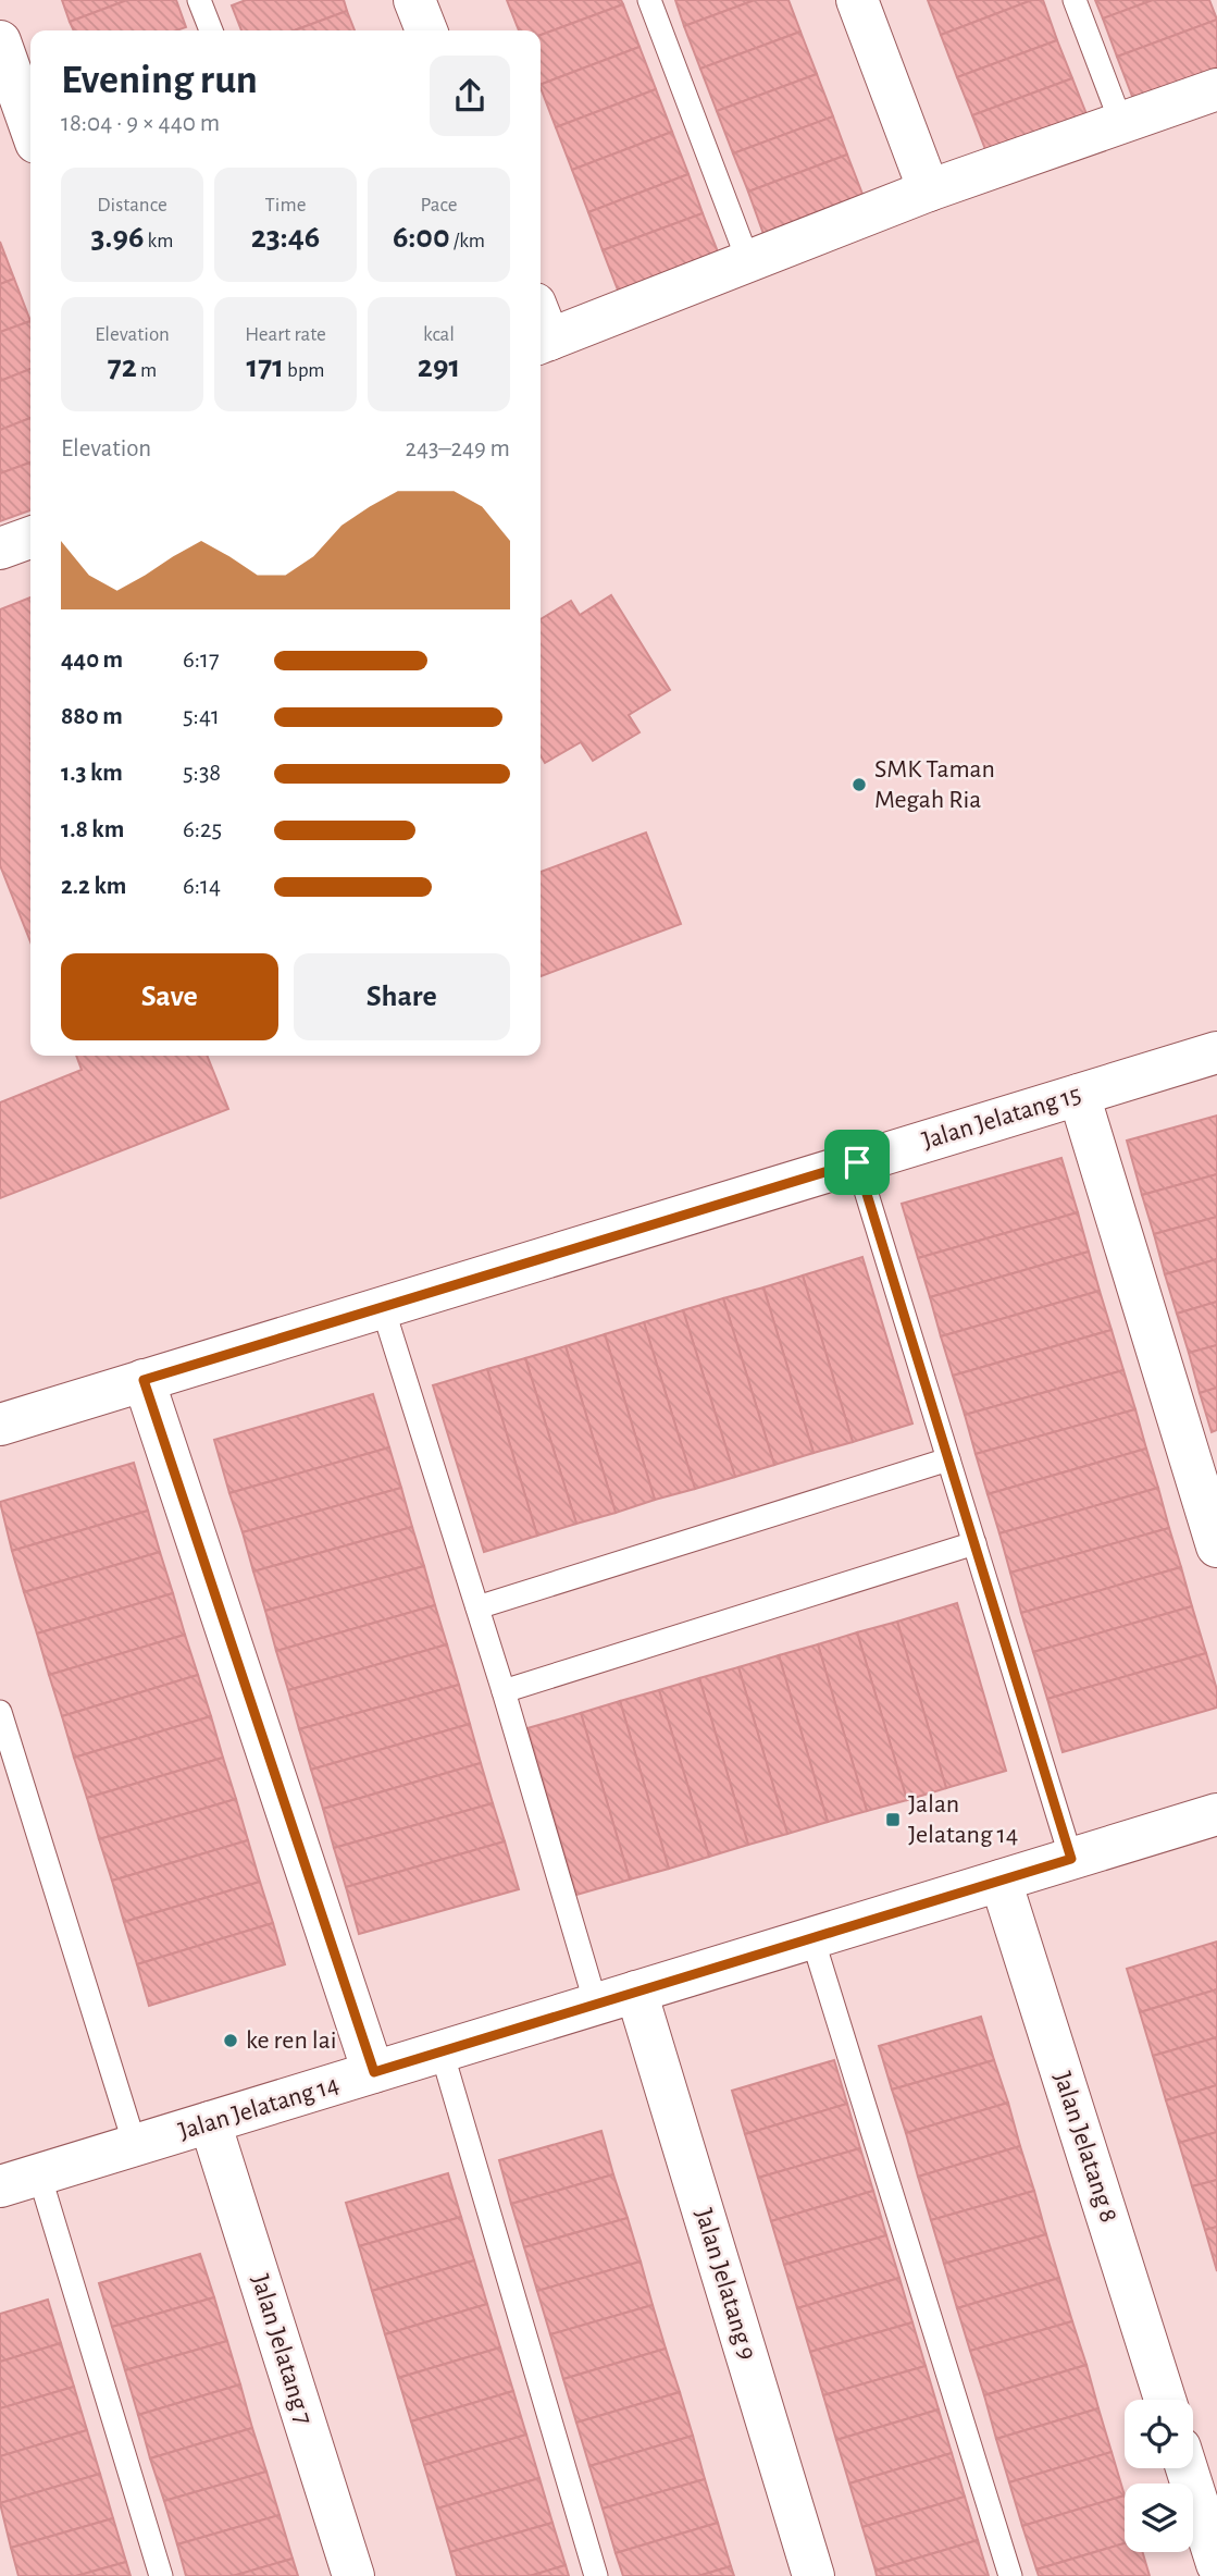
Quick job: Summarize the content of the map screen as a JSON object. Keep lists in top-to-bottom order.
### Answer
{
  "streets": {
    "street": [
      "Jalan Jelatang 15",
      "Jalan Jelatang 14",
      "Jalan Jelatang 8",
      "Jalan Jelatang 9",
      "Jalan Jelatang 7"
    ]
  },
  "crossings": [
    ["Jalan Jelatang 14", "Jalan Jelatang 8"],
    ["Jalan Jelatang 14", "Jalan Jelatang 9"],
    ["Jalan Jelatang 14", "Jalan Jelatang 7"]
  ],
  "places": {
    "other": ["SMK Taman Megah Ria", "ke ren lai"],
    "transit": ["Jalan Jelatang 14"]
  },
  "page": {
    "heading": ["Evening run", "18:04 · 9 × 440 m"],
    "stats": [
      ["Distance", "3.96 km"],
      ["Time", "23:46"],
      ["Pace", "6:00 /km"],
      ["Elevation", "72 m"],
      ["Heart rate", "171 bpm"],
      ["kcal", "291"]
    ],
    "chart": ["Elevation", "243–249 m"],
    "list": [
      {
        "name": "440 m",
        "note": "6:17"
      },
      {
        "name": "880 m",
        "note": "5:41"
      },
      {
        "name": "1.3 km",
        "note": "5:38"
      },
      {
        "name": "1.8 km",
        "note": "6:25"
      },
      {
        "name": "2.2 km",
        "note": "6:14"
      }
    ],
    "buttons": ["Save", "Share"]
  }
}
